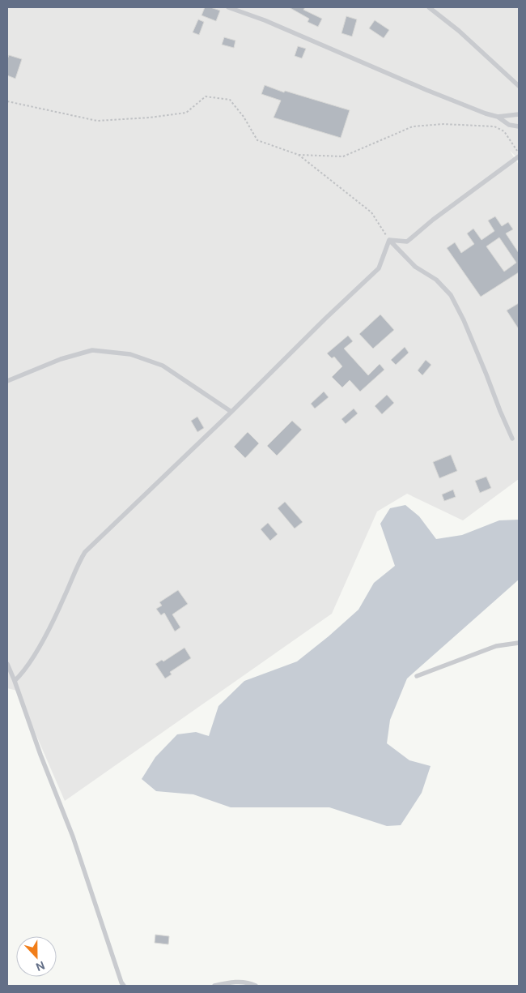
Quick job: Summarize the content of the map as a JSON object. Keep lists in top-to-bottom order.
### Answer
{
  "north": "bottom"
}
